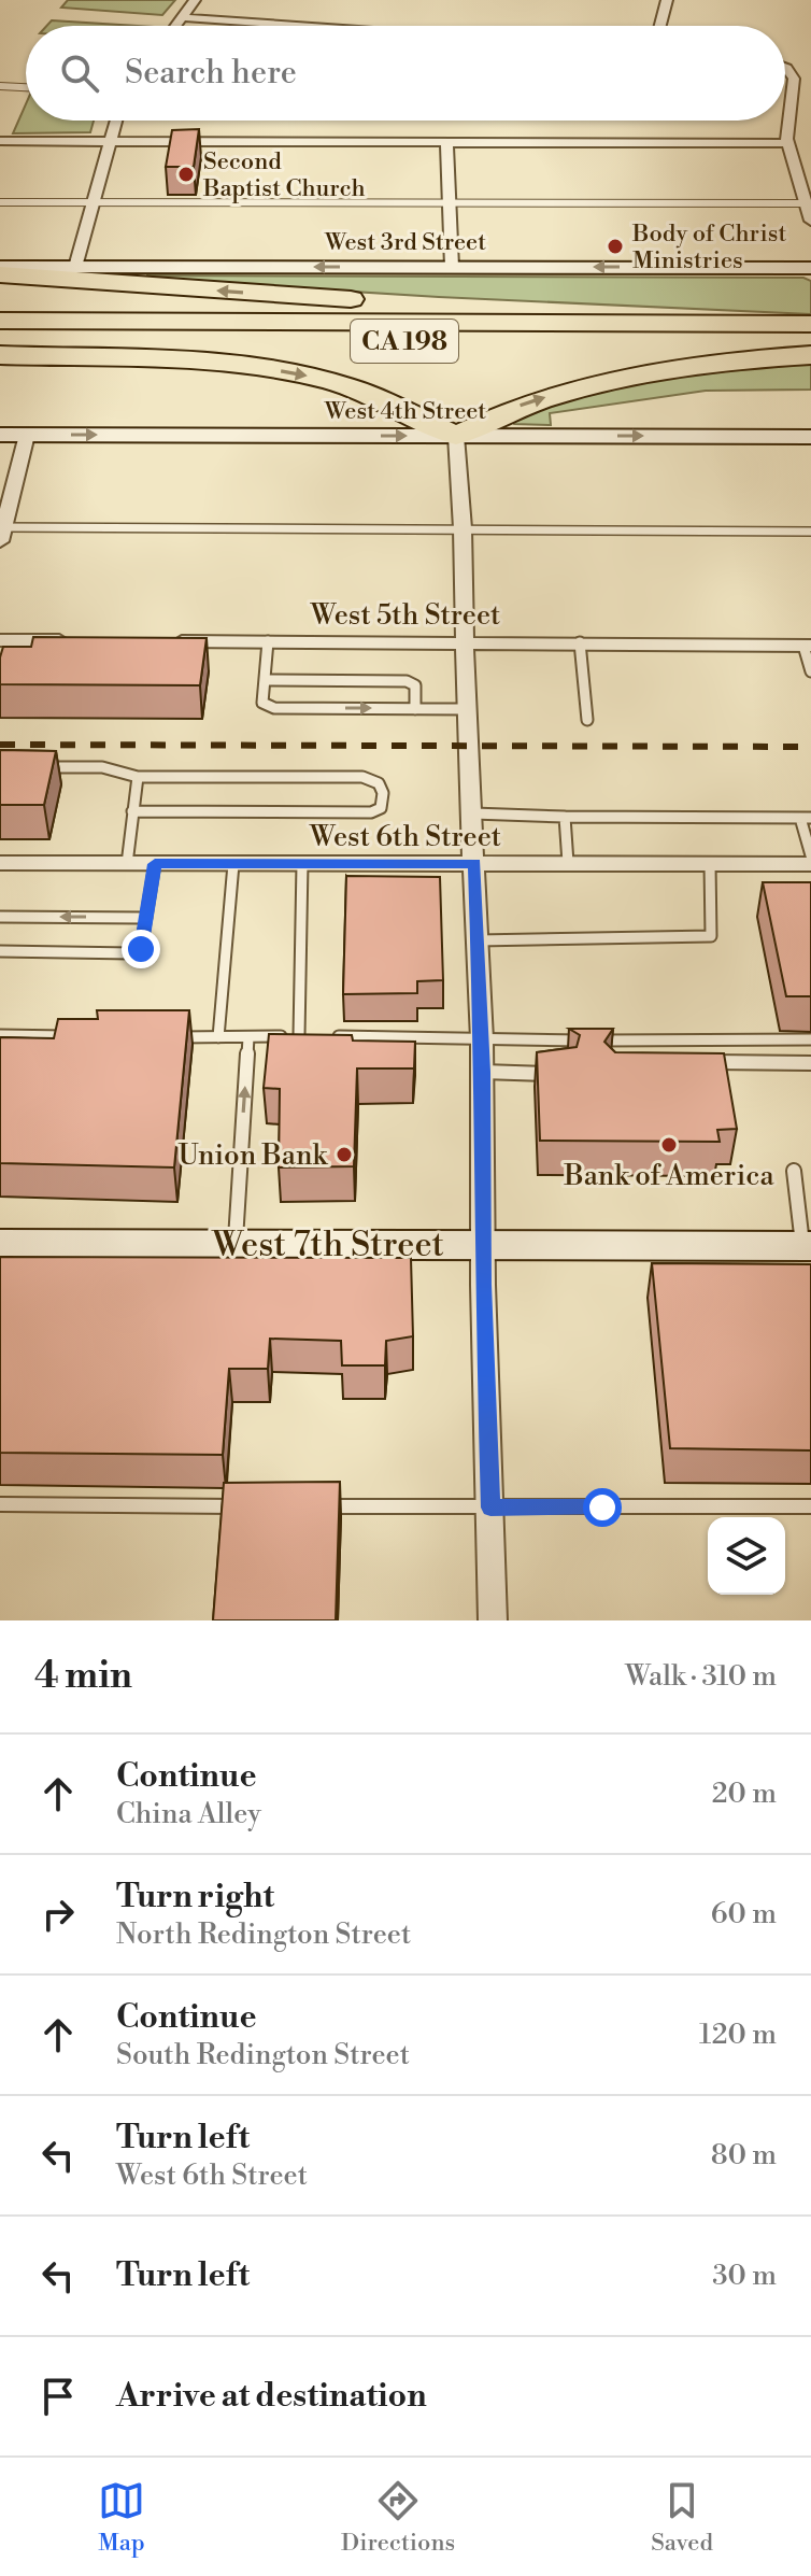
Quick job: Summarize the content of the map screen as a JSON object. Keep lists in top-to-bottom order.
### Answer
{
  "streets": {
    "highway": ["CA 198"],
    "main road": ["West 3rd Street", "West 4th Street", "West 7th Street"],
    "street": ["West 5th Street", "West 6th Street"]
  },
  "one_way": ["West 3rd Street", "West 4th Street"],
  "places": [
    "Second Baptist Church",
    "Body of Christ Ministries",
    "Bank of America",
    "Union Bank"
  ],
  "page": {
    "search": "Search here",
    "heading": ["4 min", "Walk · 310 m"],
    "list": [
      ["Continue", "China Alley", "20 m"],
      ["Turn right", "North Redington Street", "60 m"],
      ["Continue", "South Redington Street", "120 m"],
      ["Turn left", "West 6th Street", "80 m"],
      ["Turn left", "30 m"],
      "Arrive at destination"
    ],
    "nav": ["Map", "Directions", "Saved"]
  }
}
